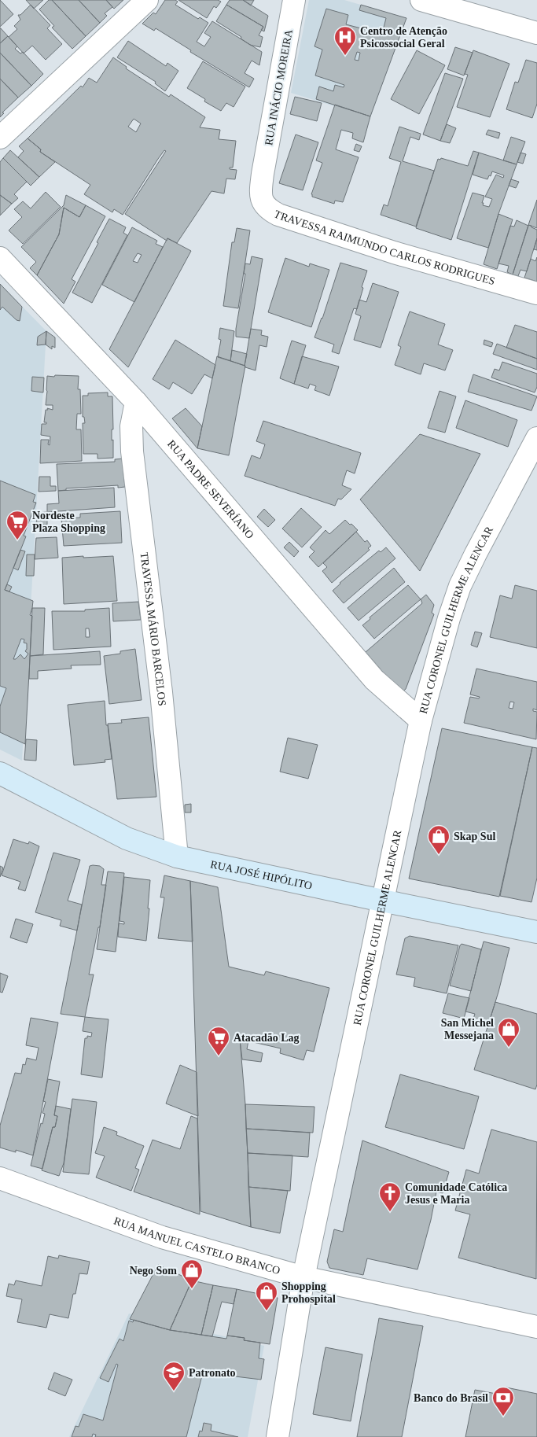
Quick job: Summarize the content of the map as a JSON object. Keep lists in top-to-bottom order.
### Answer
{
  "streets": {
    "main road": ["RUA JOSÉ HIPÓLITO"],
    "street": [
      "RUA INÁCIO MOREIRA",
      "TRAVESSA RAIMUNDO CARLOS RODRIGUES",
      "RUA PADRE SEVERÍANO",
      "RUA CORONEL GUILHERME ALENCAR",
      "TRAVESSA MÁRIO BARCELOS",
      "RUA MANUEL CASTELO BRANCO"
    ]
  },
  "crossings": [
    ["RUA INÁCIO MOREIRA", "TRAVESSA RAIMUNDO CARLOS RODRIGUES"],
    ["RUA PADRE SEVERÍANO", "RUA CORONEL GUILHERME ALENCAR"],
    ["RUA PADRE SEVERÍANO", "TRAVESSA MÁRIO BARCELOS"],
    ["RUA CORONEL GUILHERME ALENCAR", "RUA JOSÉ HIPÓLITO"],
    ["RUA CORONEL GUILHERME ALENCAR", "RUA MANUEL CASTELO BRANCO"],
    ["TRAVESSA MÁRIO BARCELOS", "RUA JOSÉ HIPÓLITO"]
  ],
  "places": {
    "hospital": ["Centro de Atenção Psicossocial Geral"],
    "supermarket": ["Nordeste Plaza Shopping", "Atacadão Lag"],
    "shop": [
      "Skap Sul",
      "San Michel Messejana",
      "Nego Som",
      "Shopping Prohospital"
    ],
    "church": ["Comunidade Católica Jesus e Maria"],
    "school or university": ["Patronato"],
    "bank": ["Banco do Brasil"]
  }
}
